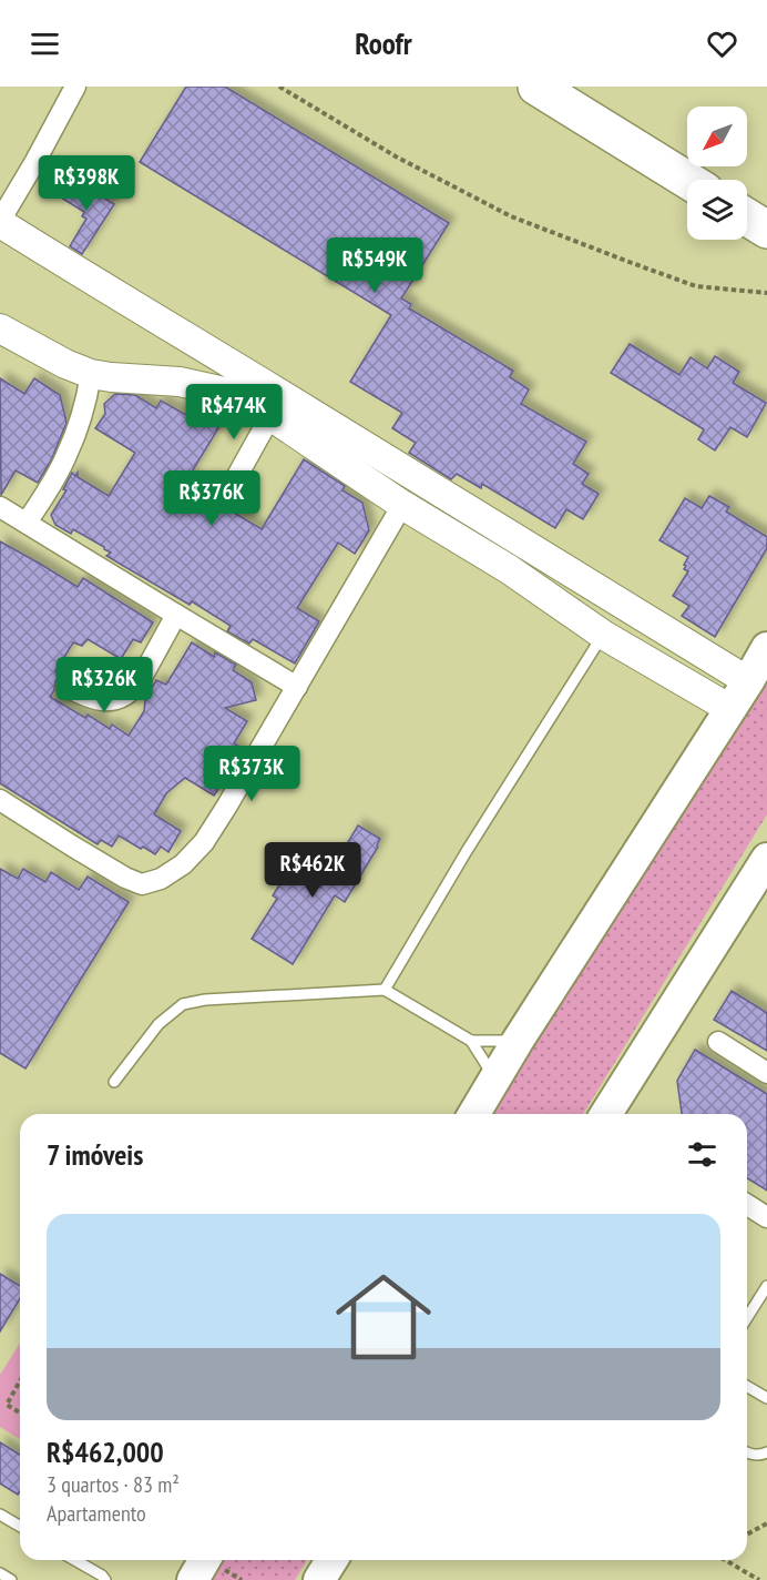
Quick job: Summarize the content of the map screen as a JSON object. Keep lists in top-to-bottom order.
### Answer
{
  "north": "bottom left",
  "page": {
    "header": "Roofr",
    "price": [
      "R$398K",
      "R$549K",
      "R$474K",
      "R$376K",
      "R$326K",
      "R$373K",
      "R$462K"
    ],
    "heading": "7 imóveis",
    "list": [
      {
        "name": "R$462,000",
        "note": "3 quartos · 83 m² · Apartamento"
      }
    ]
  }
}
